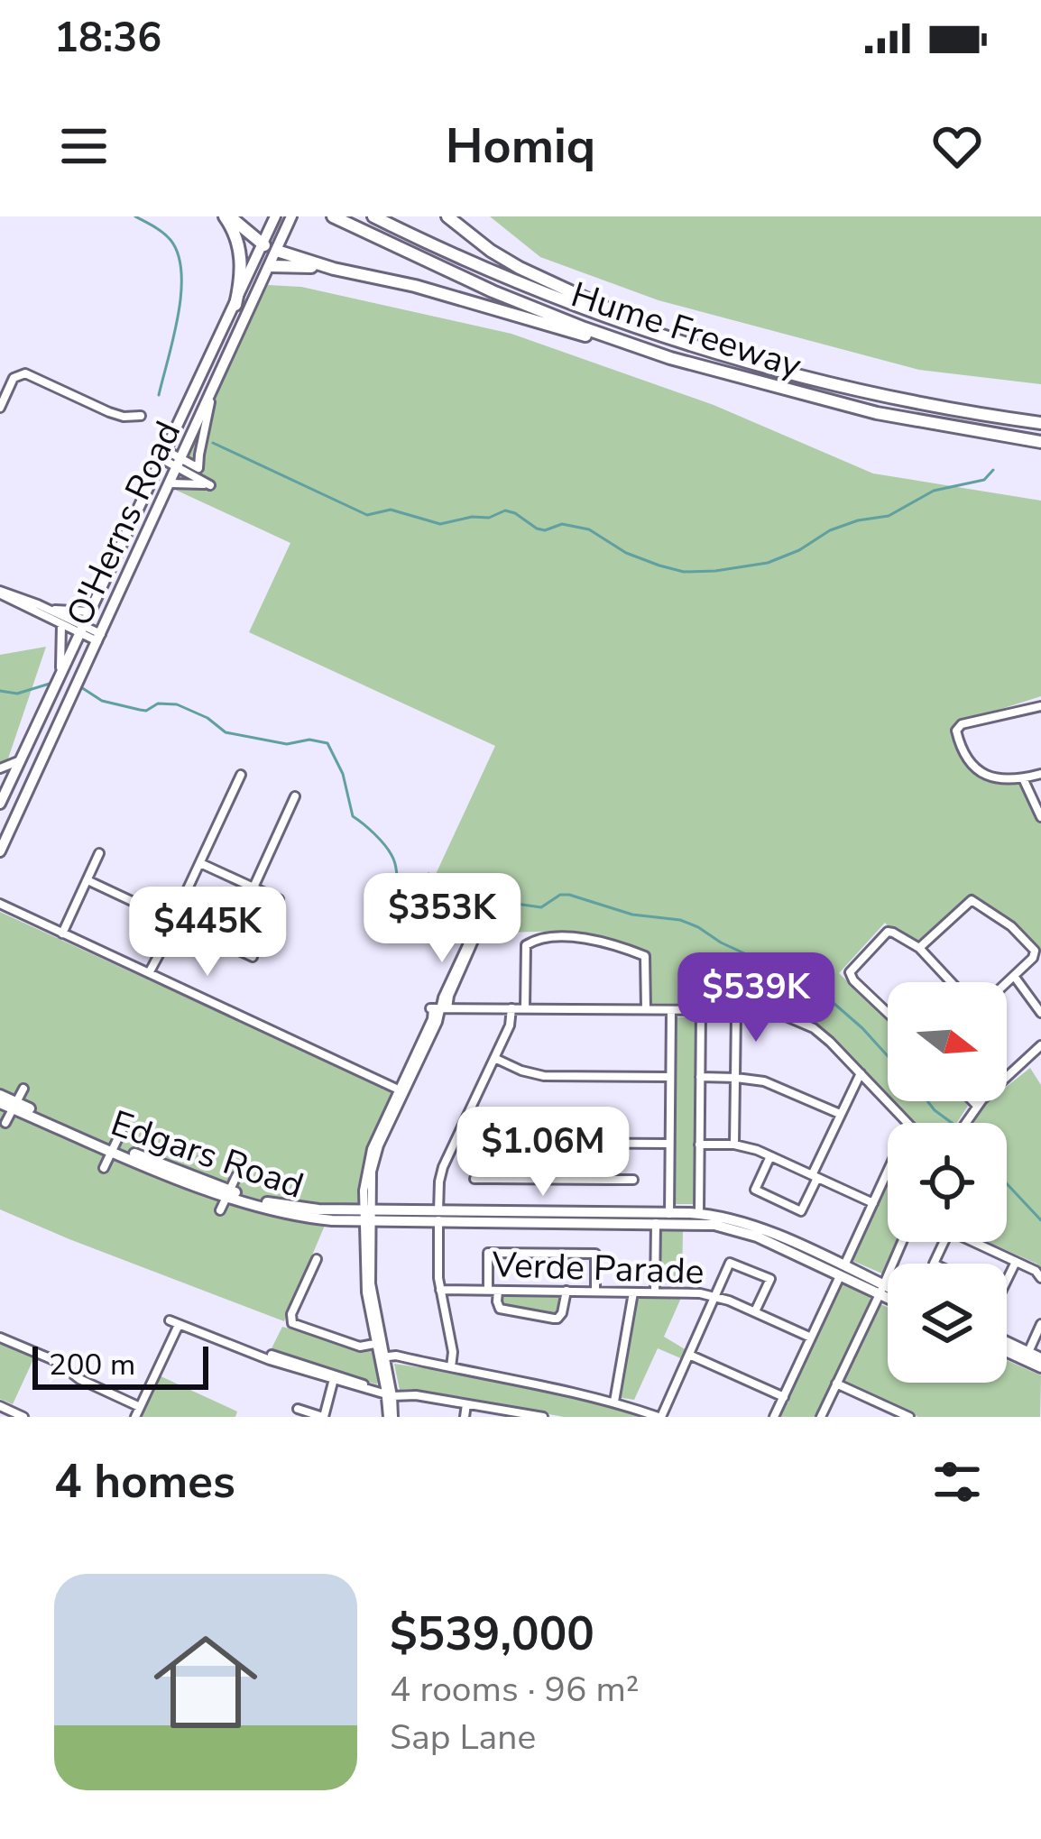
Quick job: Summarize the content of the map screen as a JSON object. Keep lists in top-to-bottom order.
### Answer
{
  "streets": {
    "highway": ["Hume Freeway"],
    "main road": ["O'Herns Road", "Edgars Road"],
    "street": ["Verde Parade"]
  },
  "scale_bar": "200 m",
  "north": "right",
  "page": {
    "status": "18:36",
    "header": "Homiq",
    "price": [
      "$353K",
      "$445K",
      "$539K",
      "$1.06M"
    ],
    "scale": "200 m",
    "heading": "4 homes",
    "list": [
      {
        "name": "$539,000",
        "note": "4 rooms · 96 m² · Sap Lane"
      }
    ]
  }
}
